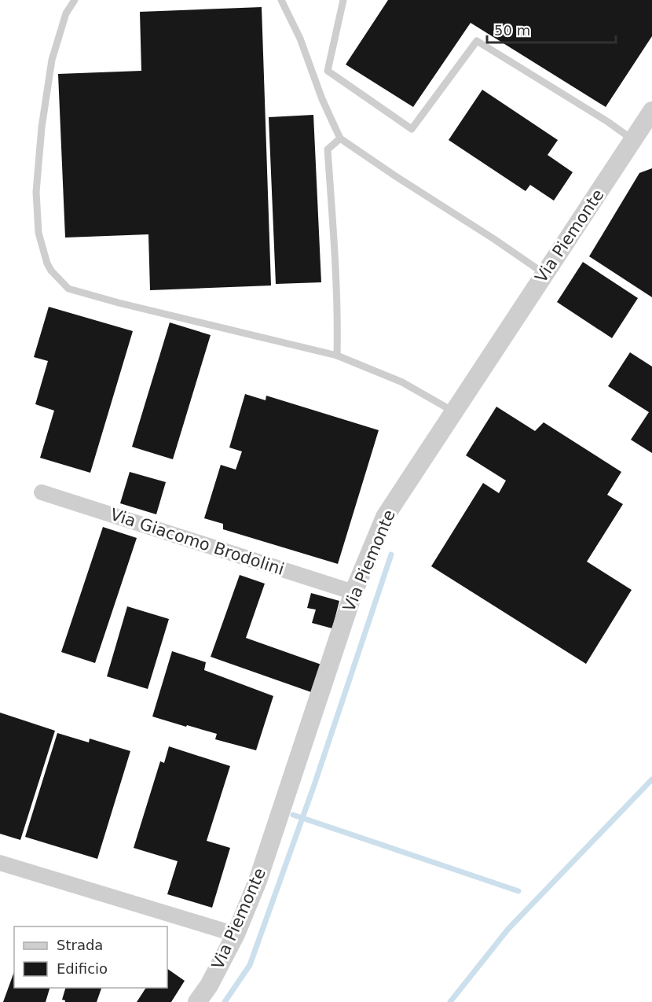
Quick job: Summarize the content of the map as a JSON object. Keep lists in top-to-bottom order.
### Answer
{
  "streets": {
    "street": ["Via Piemonte", "Via Giacomo Brodolini"]
  },
  "crossings": [
    ["Via Piemonte", "Via Giacomo Brodolini"]
  ],
  "legend": ["Strada", "Edificio"],
  "scale_bar": "50 m"
}
